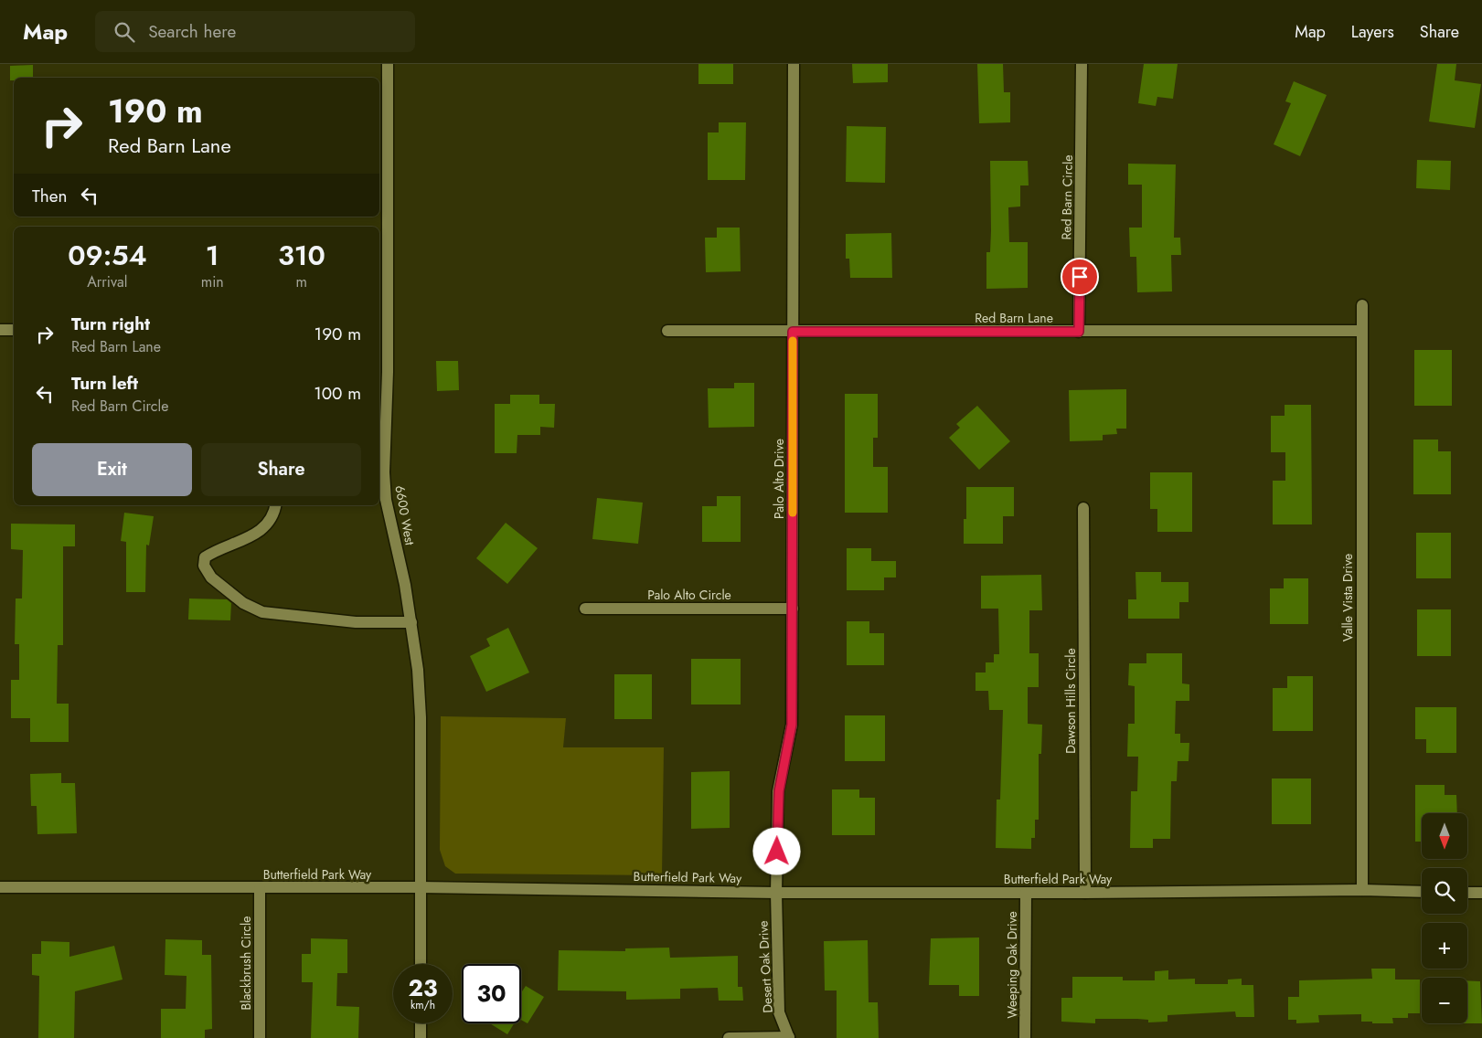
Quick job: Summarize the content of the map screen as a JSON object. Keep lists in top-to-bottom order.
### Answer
{
  "streets": {
    "street": [
      "Red Barn Circle",
      "Red Barn Lane",
      "Palo Alto Drive",
      "6600 West",
      "Palo Alto Circle",
      "Valle Vista Drive",
      "Dawson Hills Circle",
      "Butterfield Park Way",
      "Blackbrush Circle",
      "Weeping Oak Drive",
      "Desert Oak Drive"
    ]
  },
  "crossings": [
    ["Red Barn Circle", "Red Barn Lane"],
    ["Red Barn Lane", "Palo Alto Drive"],
    ["Red Barn Lane", "Valle Vista Drive"],
    ["Palo Alto Drive", "Palo Alto Circle"],
    ["Palo Alto Drive", "Butterfield Park Way"],
    ["Palo Alto Drive", "Desert Oak Drive"],
    ["6600 West", "Butterfield Park Way"],
    ["Valle Vista Drive", "Butterfield Park Way"],
    ["Dawson Hills Circle", "Butterfield Park Way"],
    ["Butterfield Park Way", "Blackbrush Circle"],
    ["Butterfield Park Way", "Weeping Oak Drive"],
    ["Butterfield Park Way", "Desert Oak Drive"]
  ],
  "north": "bottom",
  "page": {
    "header": "Map",
    "search": "Search here",
    "nav": ["Map", "Layers", "Share"],
    "turn": ["190 m", "Red Barn Lane"],
    "then": "Then",
    "eta": [
      "09:54",
      "Arrival",
      "1",
      "min",
      "310",
      "m"
    ],
    "list": [
      {
        "name": "Turn right",
        "note": "Red Barn Lane",
        "value": "190 m"
      },
      {
        "name": "Turn left",
        "note": "Red Barn Circle",
        "value": "100 m"
      }
    ],
    "buttons": ["Exit", "Share"],
    "map_buttons": ["+", "−"],
    "speed": "23 km/h",
    "limit": "30"
  }
}
